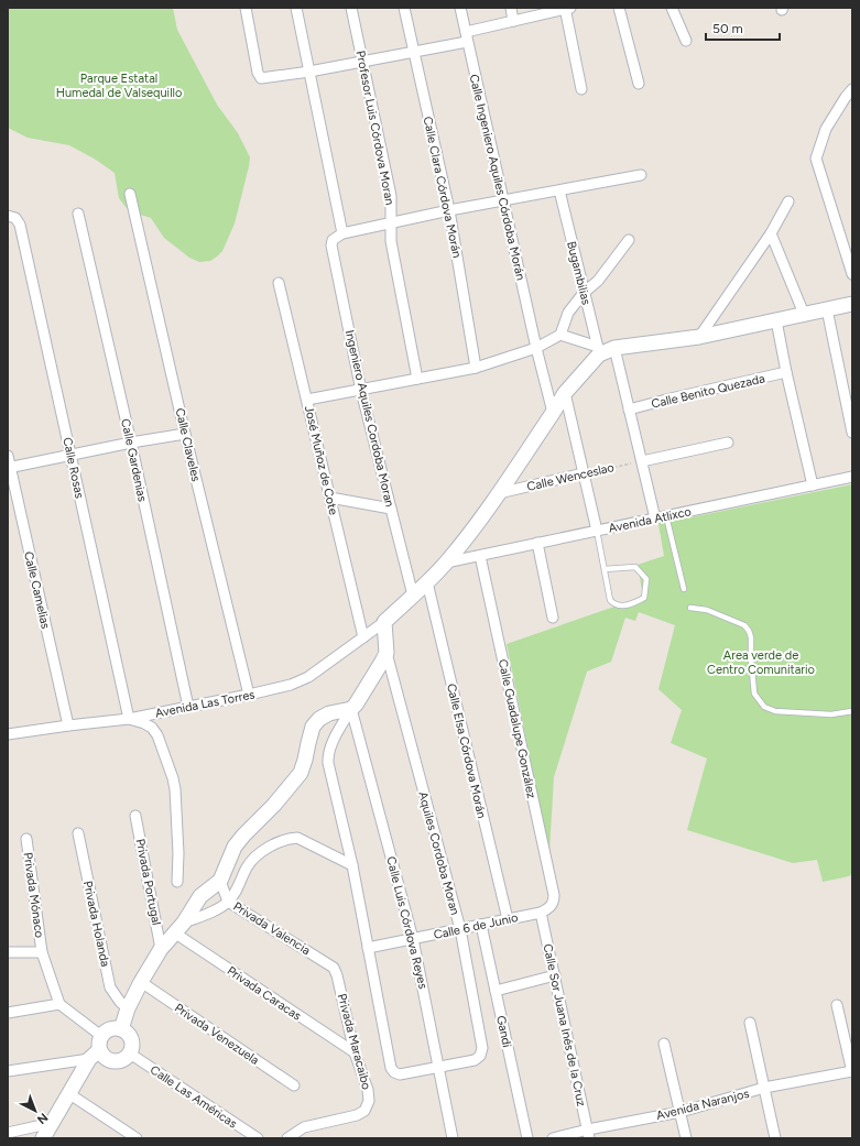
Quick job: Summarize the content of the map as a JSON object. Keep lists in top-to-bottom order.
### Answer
{
  "streets": {
    "street": [
      "Profesor Luis Córdova Moran",
      "Calle Ingeniero Aquiles Córdoba Morán",
      "Calle Clara Córdova Morán",
      "Bugambilias",
      "Calle Benito Quezada",
      "Ingeniero Aquiles Cordoba Moran",
      "Calle Claveles",
      "Calle Gardenias",
      "José Muñoz de Cote",
      "Calle Rosas",
      "Calle Wenceslao",
      "Avenida Atlixco",
      "Calle Camelias",
      "Avenida Las Torres",
      "Calle Guadalupe González",
      "Calle Elsa Córdova Morán",
      "Aquiles Cordoba Moran",
      "Privada Portugal",
      "Privada Mónaco",
      "Calle Luis Córdova Reyes",
      "Privada Holanda",
      "Calle 6 de Junio",
      "Privada Valencia",
      "Privada Caracas",
      "Calle Sor Juana Inés de la Cruz",
      "Gandi",
      "Privada Venezuela",
      "Privada Maracaibo",
      "Calle Las Américas",
      "Avenida Naranjos"
    ]
  },
  "crossings": [
    ["Calle Claveles", "Avenida Las Torres"],
    ["Calle Gardenias", "Avenida Las Torres"],
    ["José Muñoz de Cote", "Avenida Las Torres"],
    ["Calle Rosas", "Avenida Las Torres"],
    ["Avenida Atlixco", "Calle Guadalupe González"],
    ["Calle Camelias", "Avenida Las Torres"],
    ["Avenida Las Torres", "Aquiles Cordoba Moran"],
    ["Calle Guadalupe González", "Calle 6 de Junio"],
    ["Calle Elsa Córdova Morán", "Calle 6 de Junio"],
    ["Aquiles Cordoba Moran", "Calle Luis Córdova Reyes"],
    ["Aquiles Cordoba Moran", "Calle 6 de Junio"],
    ["Calle Luis Córdova Reyes", "Calle 6 de Junio"],
    ["Calle 6 de Junio", "Calle Sor Juana Inés de la Cruz"],
    ["Calle 6 de Junio", "Gandi"],
    ["Privada Valencia", "Privada Maracaibo"],
    ["Privada Caracas", "Privada Maracaibo"],
    ["Calle Sor Juana Inés de la Cruz", "Avenida Naranjos"]
  ],
  "parks": ["Parque Estatal Humedal de Valsequillo", "Area verde de Centro Comunitario"],
  "scale_bar": "50 m",
  "north": "bottom right"
}
